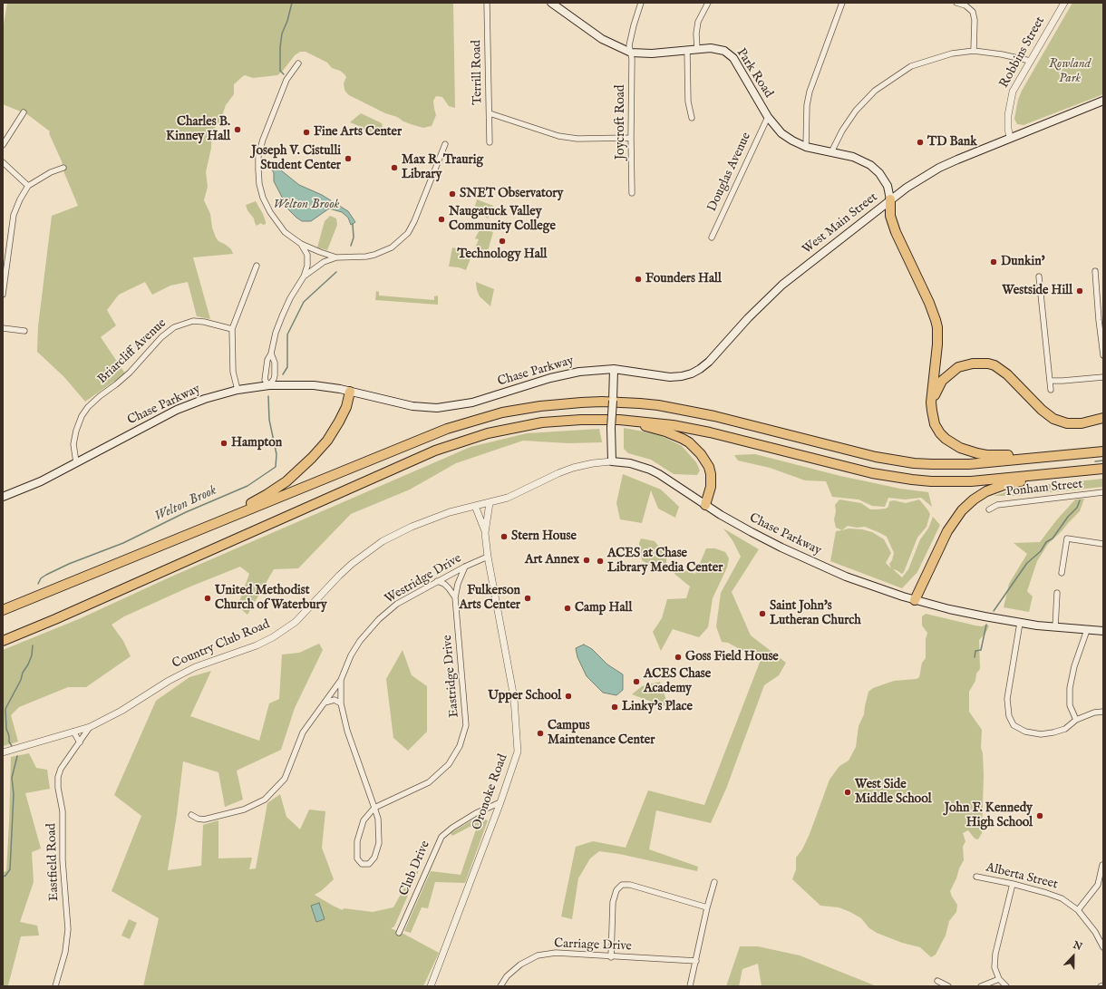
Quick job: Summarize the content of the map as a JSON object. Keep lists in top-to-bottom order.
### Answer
{
  "streets": {
    "main road": ["Park Road", "West Main Street", "Chase Parkway"],
    "street": [
      "Robbins Street",
      "Terrill Road",
      "Joycroft Road",
      "Douglas Avenue",
      "Briarcliff Avenue",
      "Ponham Street",
      "Westridge Drive",
      "Country Club Road",
      "Eastridge Drive",
      "Oronoke Road",
      "Eastfield Road",
      "Club Drive",
      "Alberta Street",
      "Carriage Drive"
    ]
  },
  "crossings": [
    ["Robbins Street", "West Main Street"],
    ["Park Road", "Joycroft Road"],
    ["Park Road", "Douglas Avenue"],
    ["Park Road", "West Main Street"],
    ["West Main Street", "Chase Parkway"],
    ["Briarcliff Avenue", "Chase Parkway"],
    ["Chase Parkway", "Country Club Road"],
    ["Westridge Drive", "Eastridge Drive"],
    ["Westridge Drive", "Oronoke Road"],
    ["Country Club Road", "Oronoke Road"],
    ["Country Club Road", "Eastfield Road"],
    ["Oronoke Road", "Club Drive"]
  ],
  "water": ["Welton Brook"],
  "parks": ["Rowland Park"],
  "places": [
    "Charles B. Kinney Hall",
    "Fine Arts Center",
    "TD Bank",
    "Joseph V. Cistulli Student Center",
    "Max R. Traurig Library",
    "SNET Observatory",
    "Naugatuck Valley Community College",
    "Technology Hall",
    "Dunkin'",
    "Founders Hall",
    "Westside Hill",
    "Hampton",
    "Stern House",
    "Art Annex",
    "ACES at Chase Library Media Center",
    "United Methodist Church of Waterbury",
    "Fulkerson Arts Center",
    "Camp Hall",
    "Saint John's Lutheran Church",
    "Goss Field House",
    "ACES Chase Academy",
    "Upper School",
    "Linky’s Place",
    "Campus Maintenance Center",
    "West Side Middle School",
    "John F. Kennedy High School"
  ],
  "north": "top"
}
